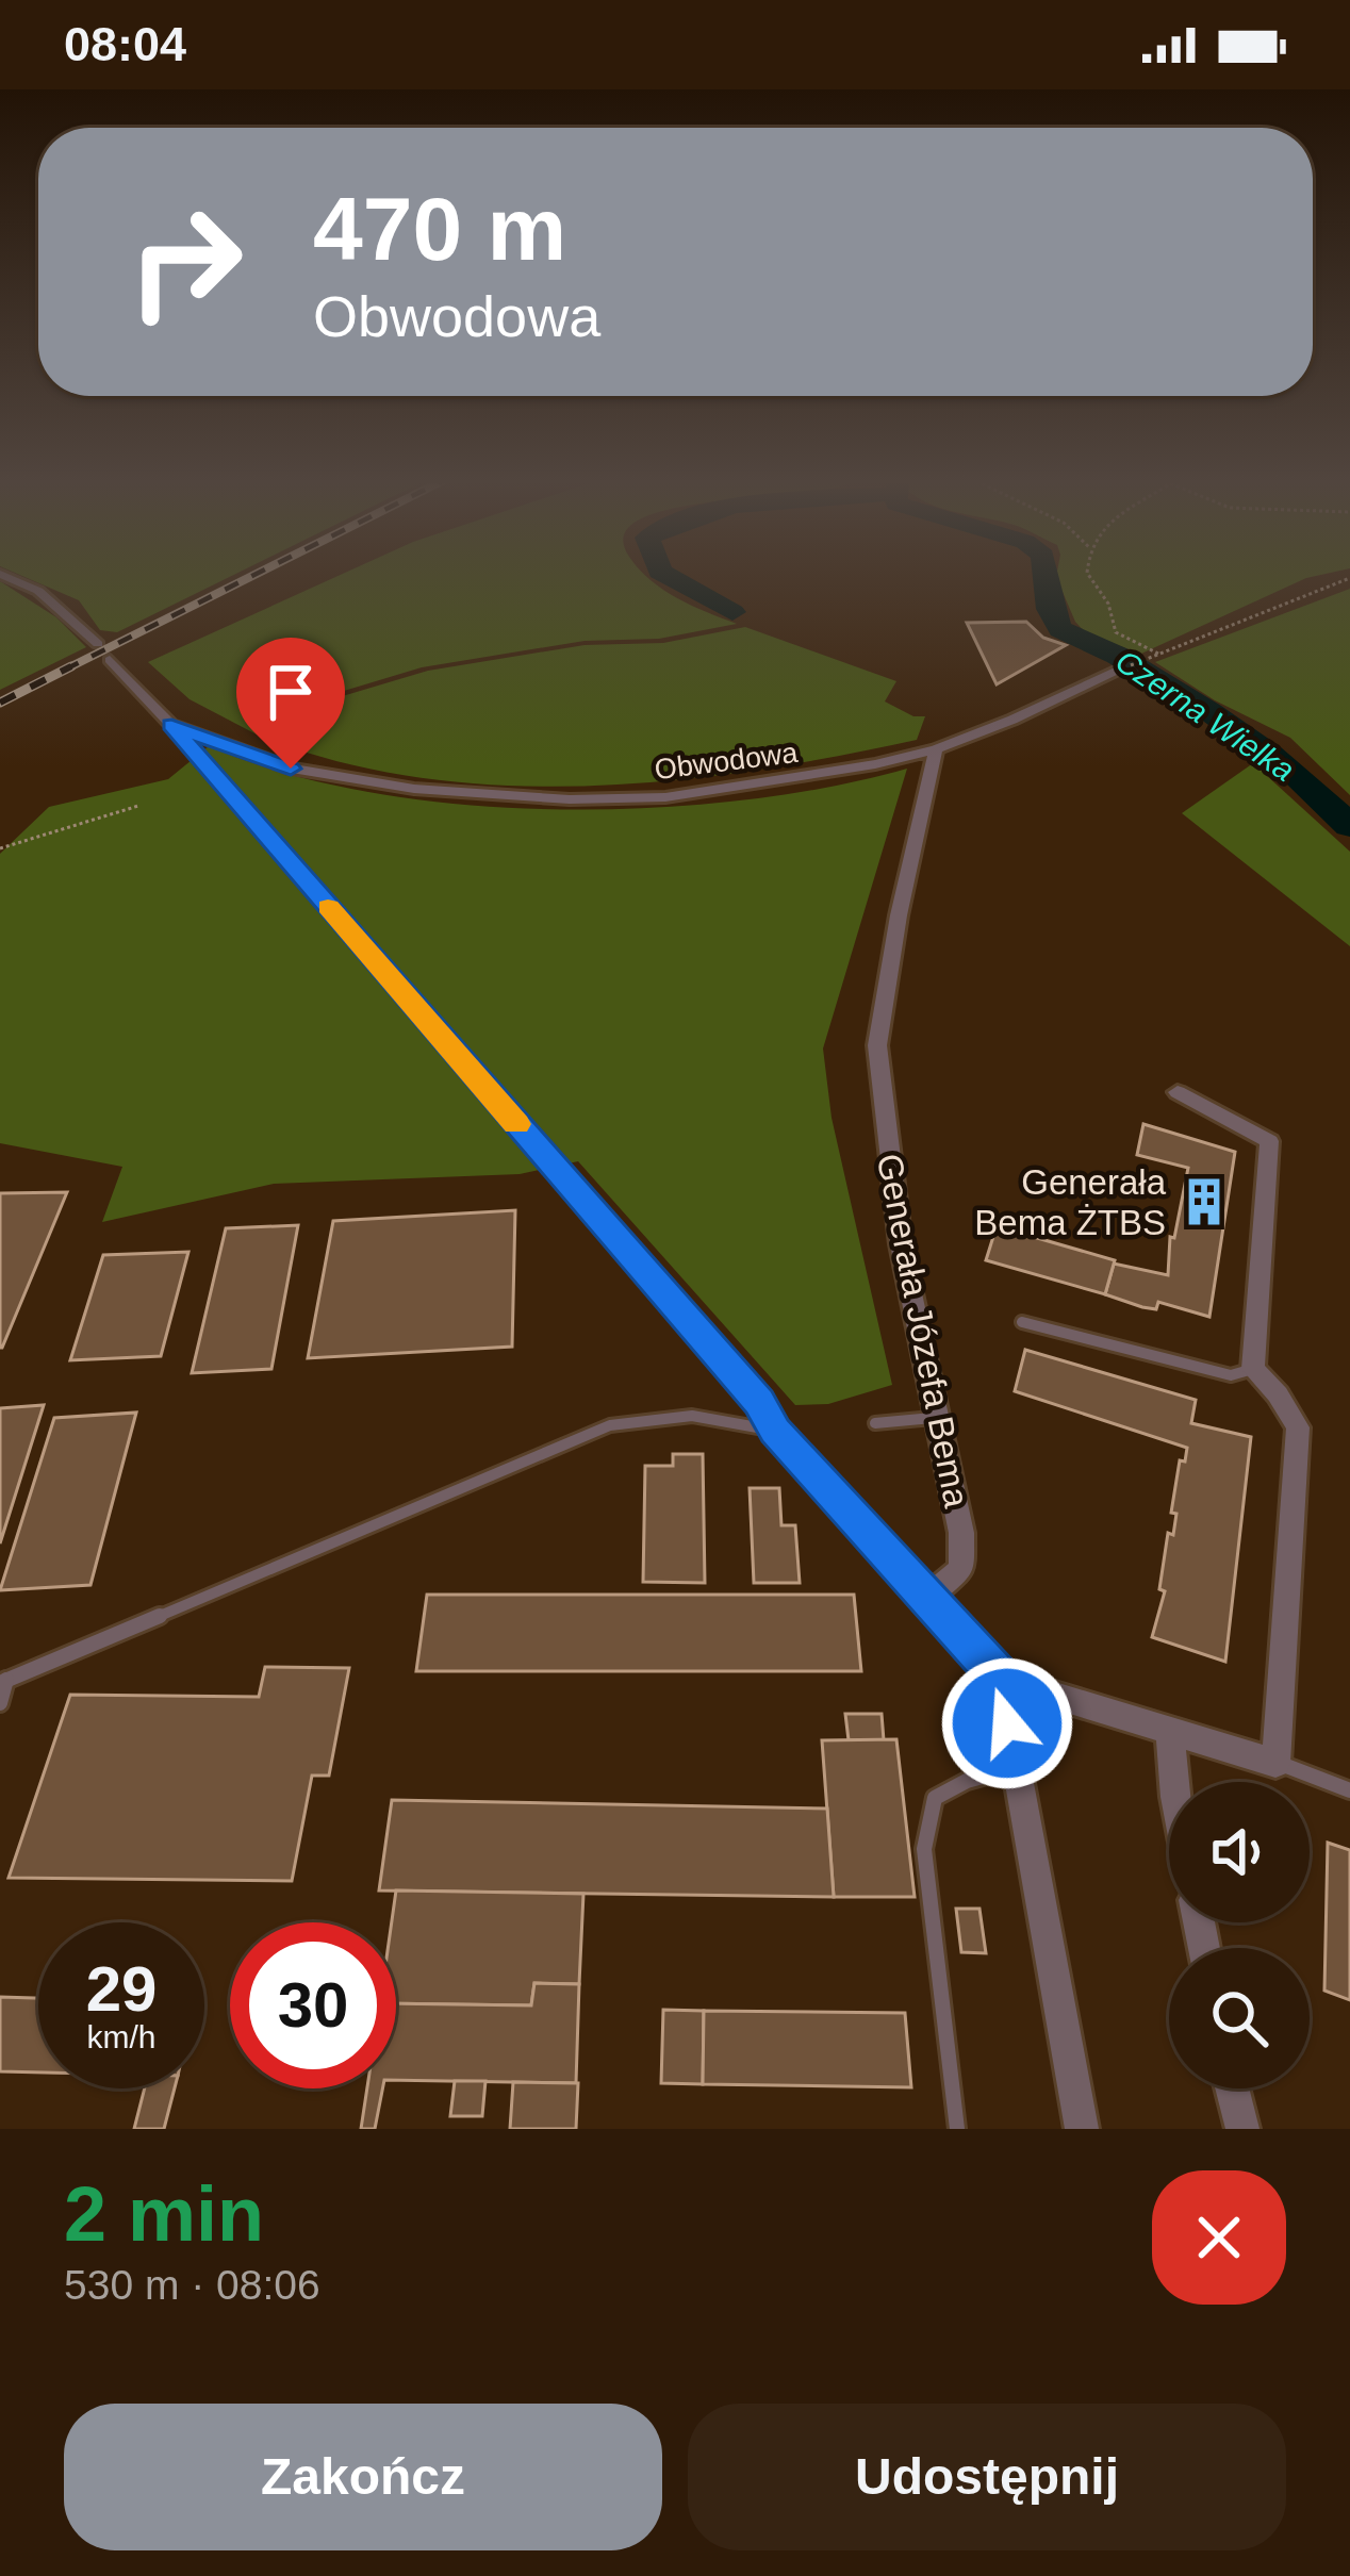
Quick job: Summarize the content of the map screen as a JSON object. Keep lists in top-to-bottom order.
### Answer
{
  "streets": {
    "street": ["Obwodowa", "Generała Józefa Bema"]
  },
  "crossings": [
    ["Obwodowa", "Generała Józefa Bema"]
  ],
  "water": ["Czerna Wielka"],
  "places": {
    "building": ["Generała Bema ŻTBS"]
  },
  "page": {
    "status": "08:04",
    "turn": ["470 m", "Obwodowa"],
    "speed": "29 km/h",
    "limit": "30",
    "heading": ["2 min", "530 m · 08:06"],
    "buttons": ["Zakończ", "Udostępnij"]
  }
}
